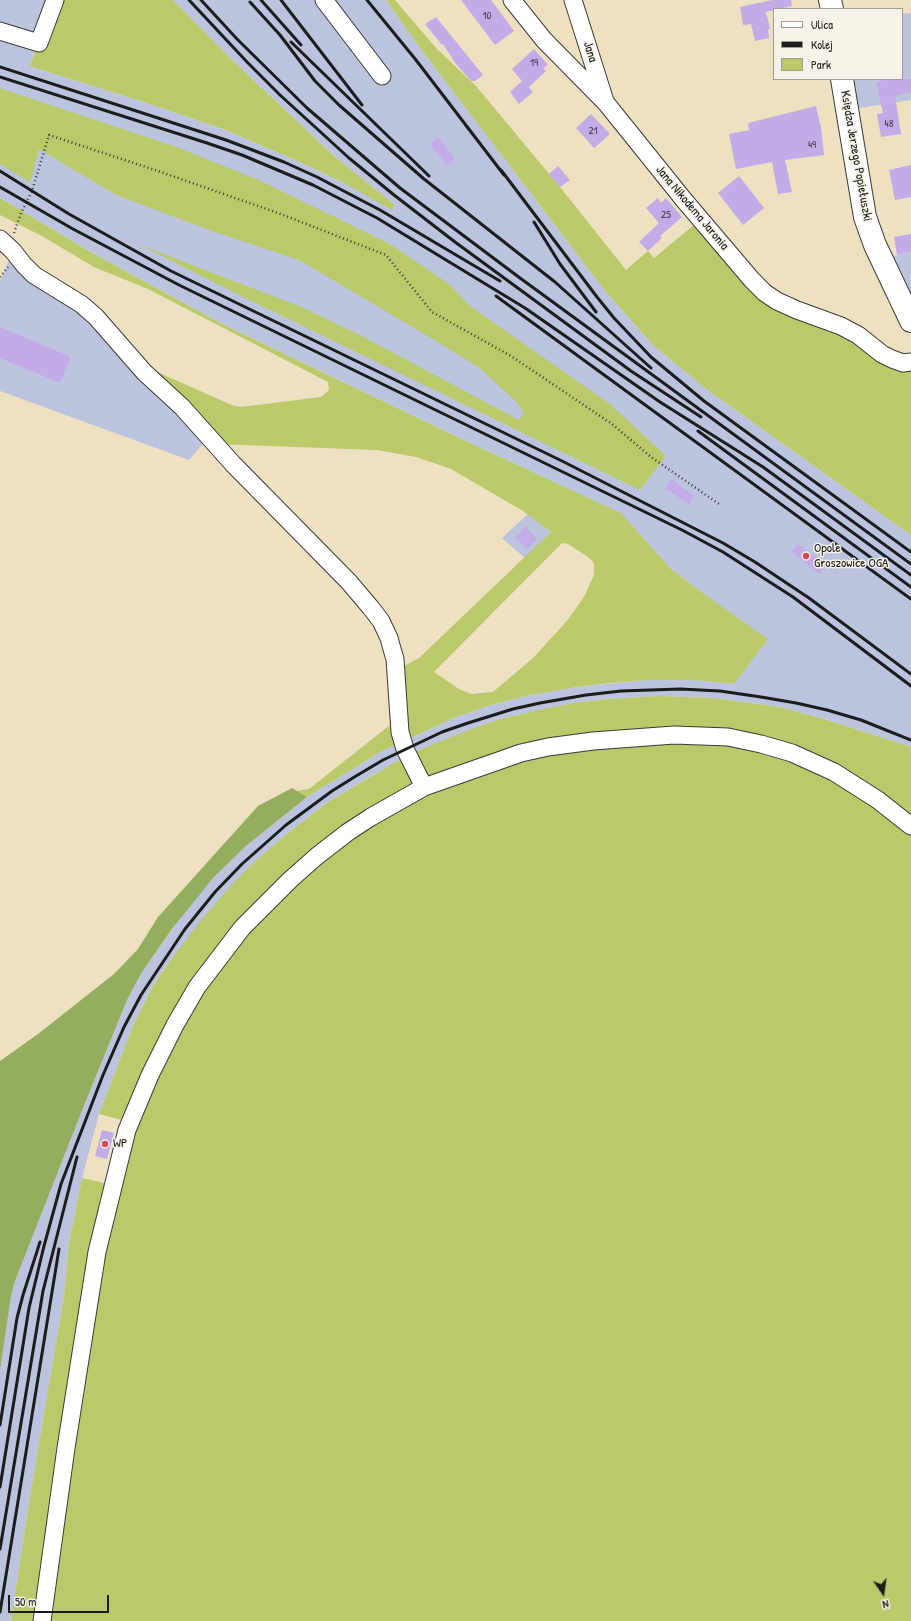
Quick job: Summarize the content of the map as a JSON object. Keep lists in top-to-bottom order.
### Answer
{
  "streets": {
    "main road": ["Księdza Jerzego Popiełuszki"],
    "street": ["Jana", "Jana Nikodema Jaronia"]
  },
  "crossings": [
    ["Jana", "Jana Nikodema Jaronia"]
  ],
  "places": ["Opole Groszowice OGA", "WP"],
  "house_numbers": [
    "10",
    "19",
    "48",
    "21",
    "49",
    "25"
  ],
  "legend": ["Ulica", "Kolej", "Park"],
  "scale_bar": "50 m",
  "north": "bottom"
}
